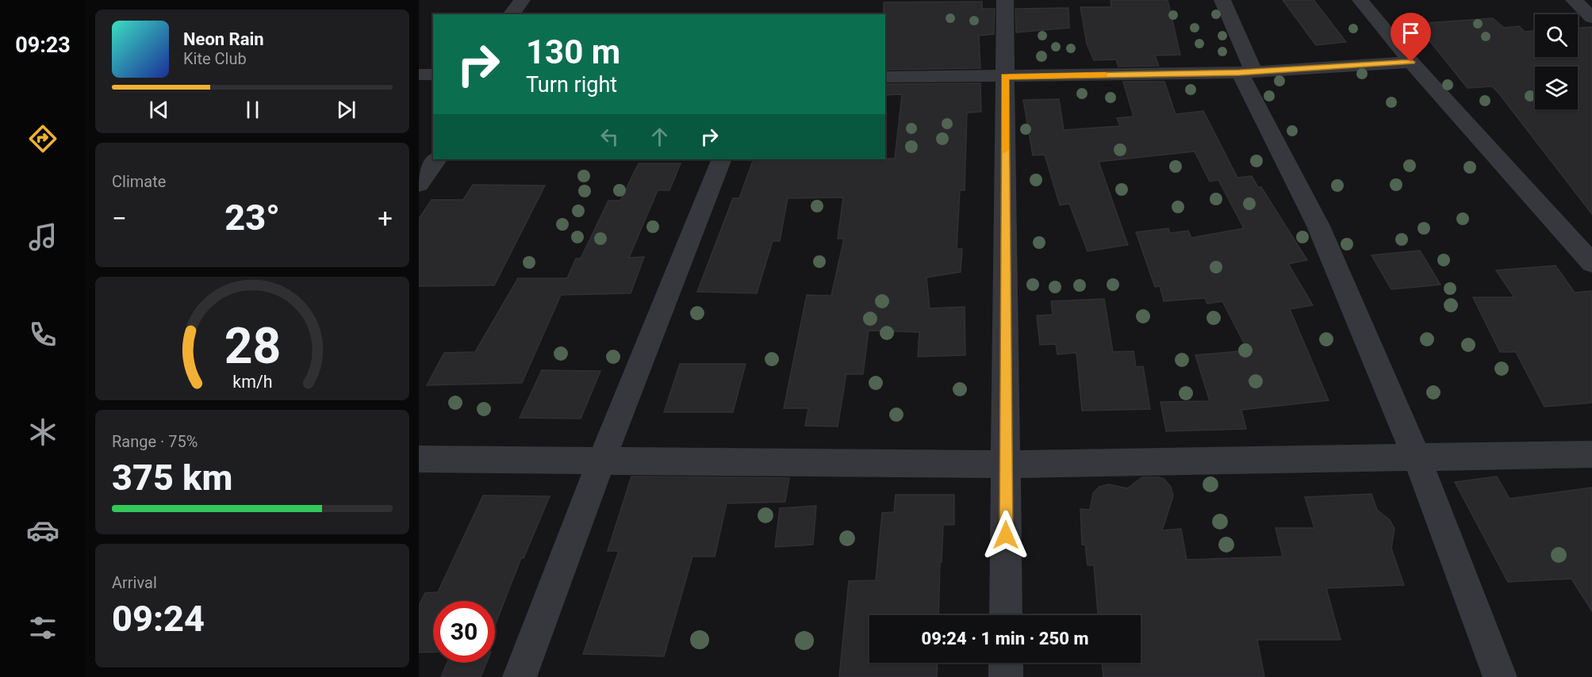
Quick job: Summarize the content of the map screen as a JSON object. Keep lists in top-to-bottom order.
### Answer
{
  "page": {
    "tabs": "09:23",
    "turn": ["130 m", "Turn right"],
    "song": ["Neon Rain", "Kite Club"],
    "tile": [
      "Climate",
      ["Range · 75%", "375 km"],
      ["Arrival", "09:24"]
    ],
    "heat": ["−", "23°", "+"],
    "limit": "30",
    "trip": "09:24 · 1 min · 250 m",
    "gauge": ["28", "km/h"]
  }
}
